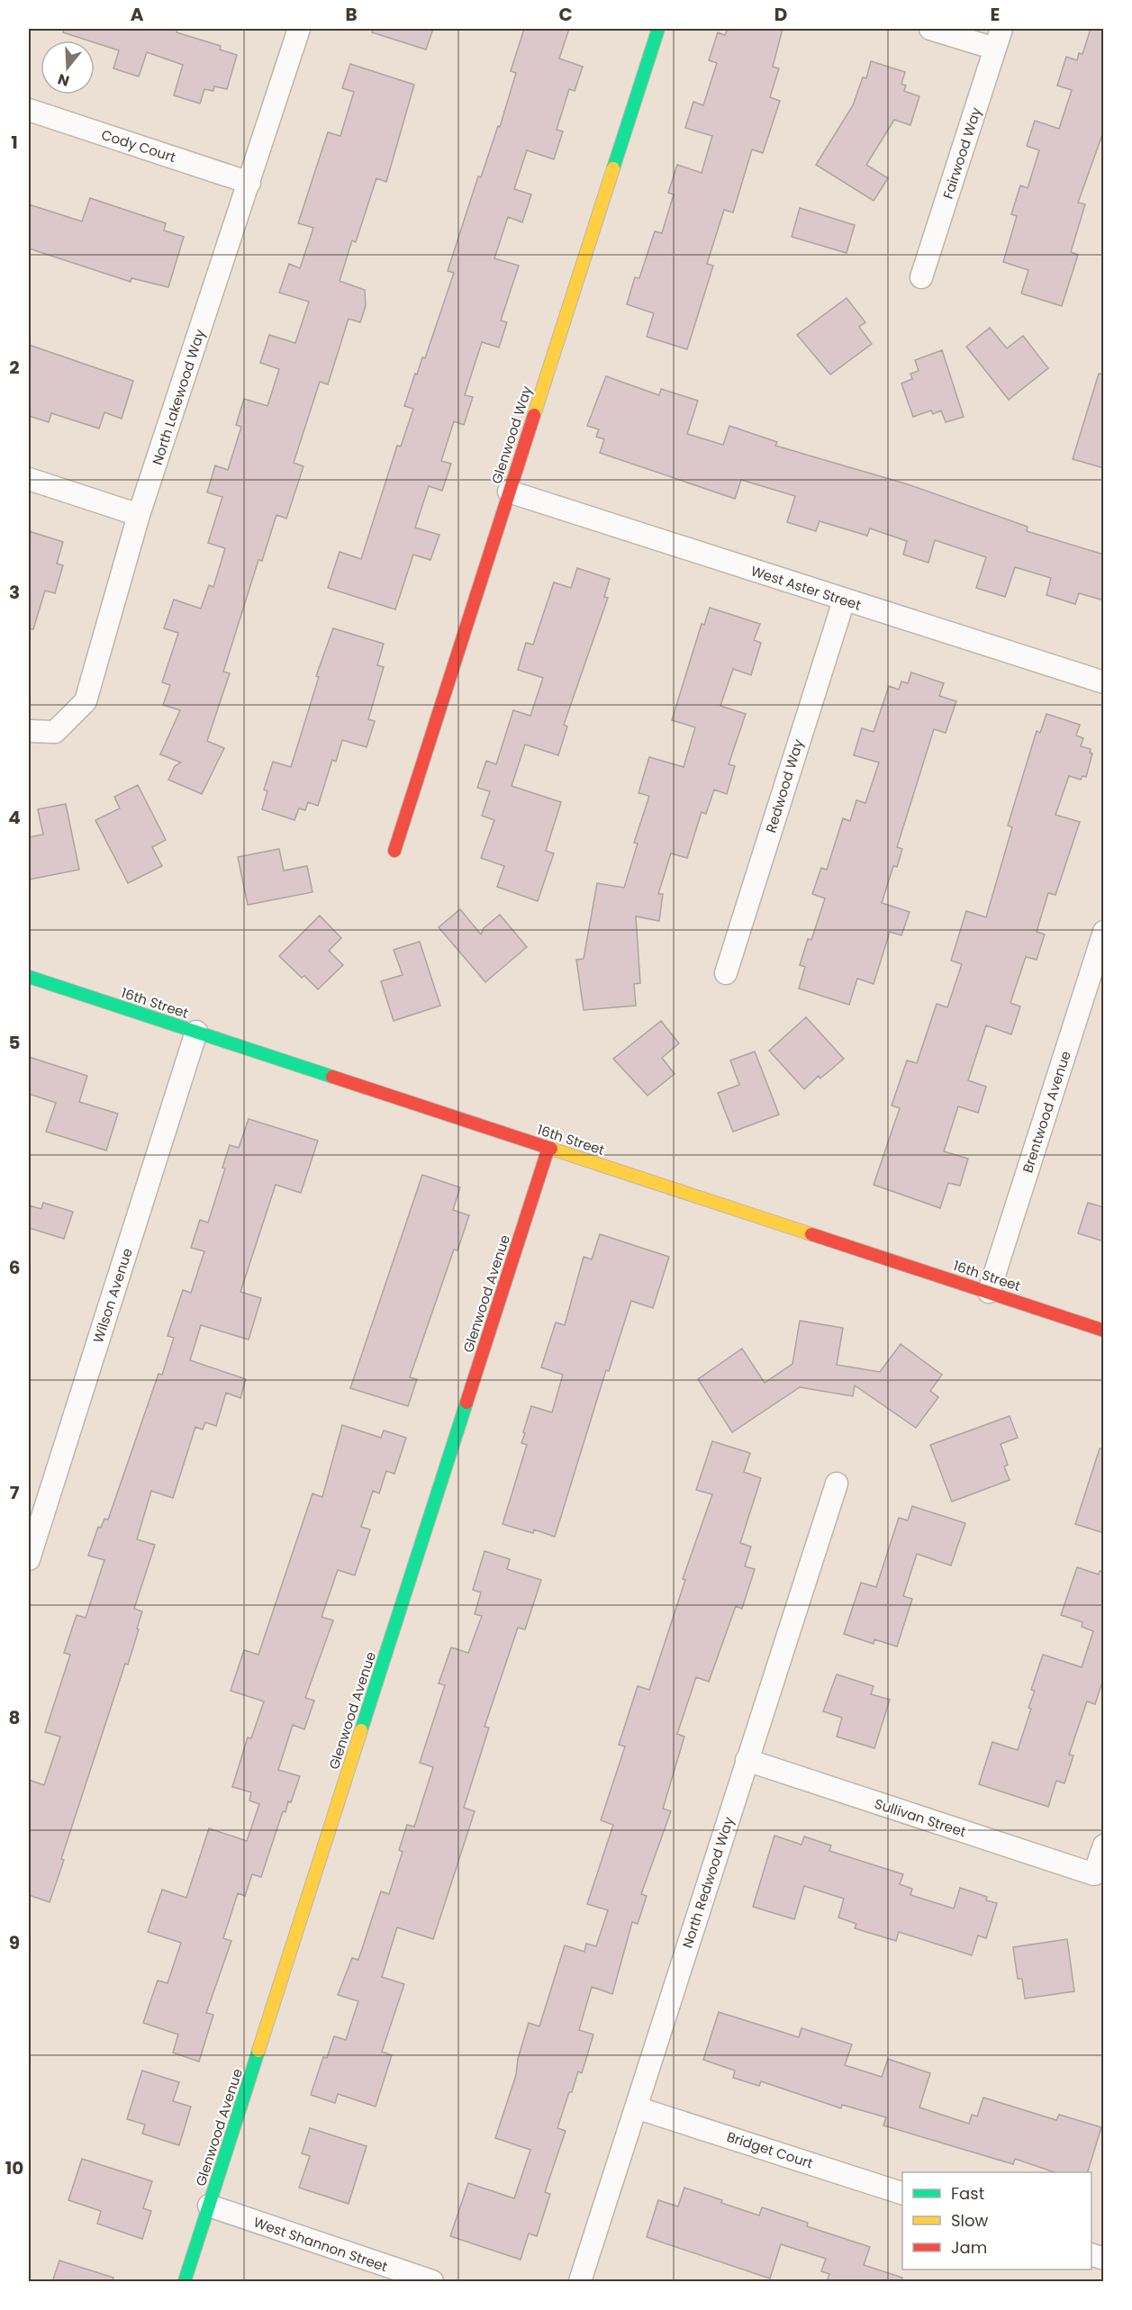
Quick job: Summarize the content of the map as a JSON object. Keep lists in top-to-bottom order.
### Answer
{
  "streets": {
    "street": [
      "Cody Court",
      "Fairwood Way",
      "North Lakewood Way",
      "Glenwood Way",
      "West Aster Street",
      "Redwood Way",
      "16th Street",
      "Brentwood Avenue",
      "Glenwood Avenue",
      "Wilson Avenue",
      "Sullivan Street",
      "North Redwood Way",
      "Bridget Court",
      "West Shannon Street"
    ]
  },
  "crossings": [
    ["Cody Court", "North Lakewood Way"],
    ["Glenwood Way", "West Aster Street"],
    ["West Aster Street", "Redwood Way"],
    ["16th Street", "Brentwood Avenue"],
    ["16th Street", "Glenwood Avenue"],
    ["16th Street", "Wilson Avenue"],
    ["Glenwood Avenue", "West Shannon Street"],
    ["Sullivan Street", "North Redwood Way"],
    ["North Redwood Way", "Bridget Court"]
  ],
  "legend": ["Fast", "Slow", "Jam"],
  "north": "bottom",
  "grid": {
    "columns": [
      "A",
      "B",
      "C",
      "D",
      "E"
    ],
    "rows": [
      "1",
      "2",
      "3",
      "4",
      "5",
      "6",
      "7",
      "8",
      "9",
      "10"
    ]
  }
}
